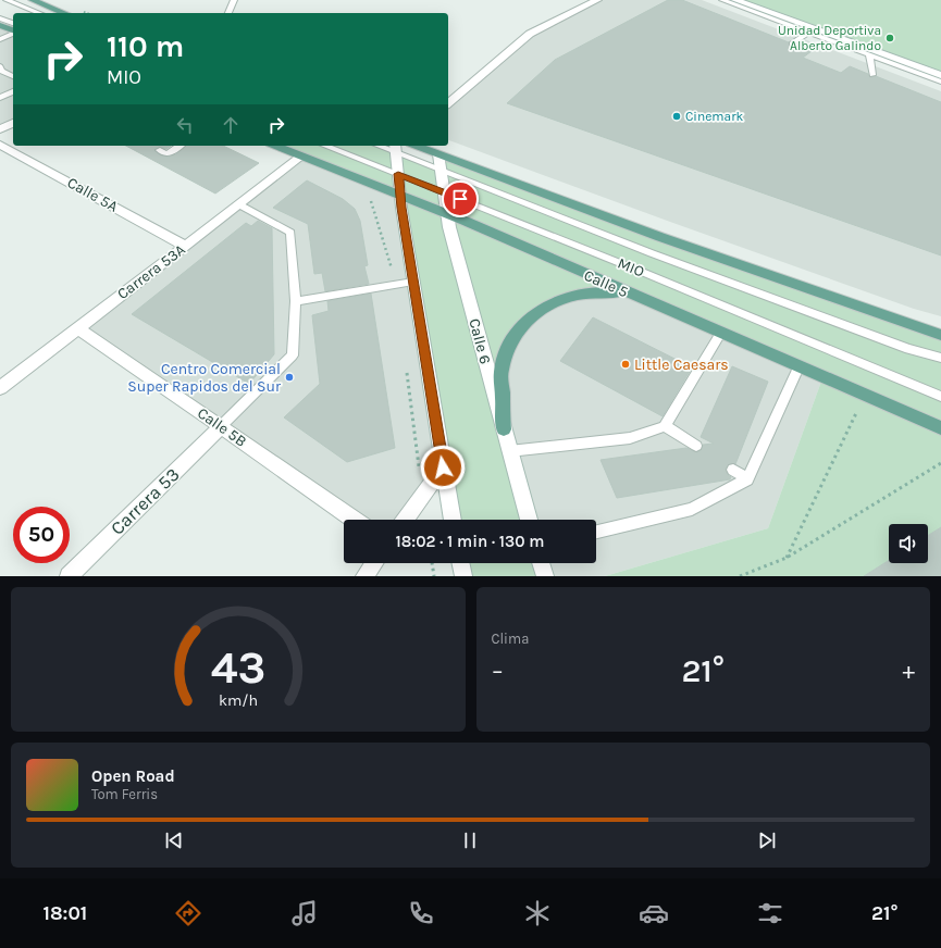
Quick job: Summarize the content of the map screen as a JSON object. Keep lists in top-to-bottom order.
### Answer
{
  "streets": {
    "main road": ["Calle 5"],
    "street": [
      "Calle 5A",
      "Carrera 53A",
      "Calle 6",
      "Calle 5B",
      "Carrera 53"
    ],
    "lane": ["MIO"]
  },
  "crossings": [
    ["Calle 5A", "Carrera 53A"],
    ["MIO", "Calle 6"],
    ["Carrera 53A", "Calle 5"],
    ["Carrera 53A", "Calle 5B"],
    ["Calle 5", "Calle 6"],
    ["Calle 5B", "Carrera 53"]
  ],
  "places": [
    "Unidad Deportiva Alberto Galindo",
    "Cinemark",
    "Little Caesars",
    "Centro Comercial Super Rapidos del Sur"
  ],
  "page": {
    "turn": ["110 m", "MIO"],
    "limit": "50",
    "trip": "18:02 · 1 min · 130 m",
    "tile": "Clima",
    "heat": ["−", "21°", "+"],
    "song": ["Open Road", "Tom Ferris"],
    "tabs": ["18:01", "21°"],
    "gauge": ["43", "km/h"]
  }
}
